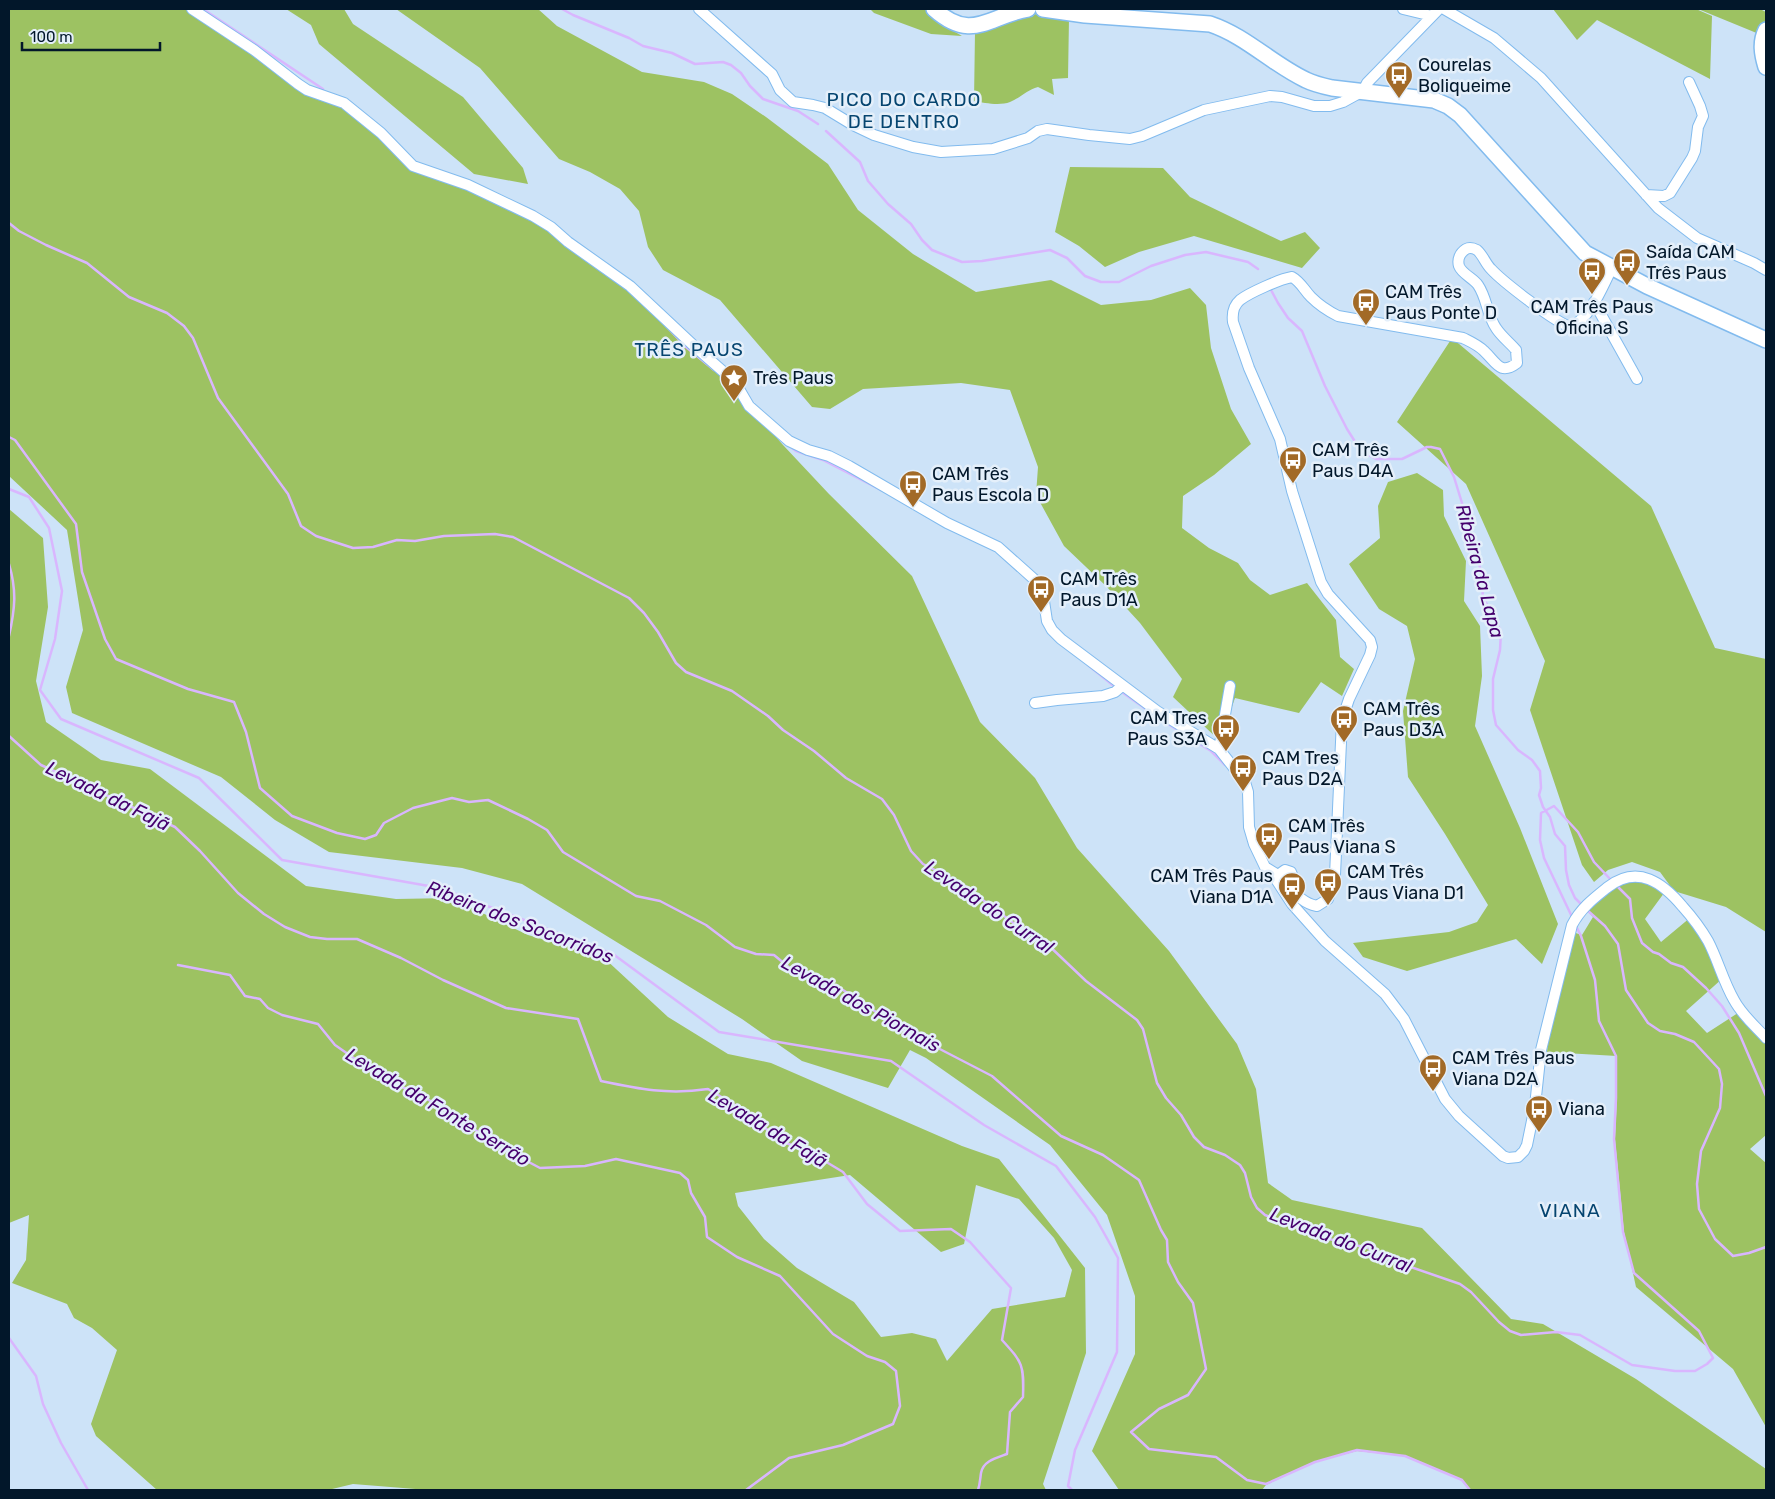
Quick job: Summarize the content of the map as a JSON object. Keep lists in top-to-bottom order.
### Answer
{
  "districts": ["PICO DO CARDO DE DENTRO", "TRÊS PAUS", "VIANA"],
  "water": [
    "Ribeira da Lapa",
    "Levada da Fajã",
    "Levada do Curral",
    "Ribeira dos Socorridos",
    "Levada dos Piornais",
    "Levada da Fonte Serrão"
  ],
  "places": {
    "bus stop": [
      "Courelas Boliqueime",
      "Saída CAM Três Paus",
      "CAM Três Paus Oficina S",
      "CAM Três Paus Ponte D",
      "CAM Três Paus D4A",
      "CAM Três Paus Escola D",
      "CAM Três Paus D1A",
      "CAM Três Paus D3A",
      "CAM Tres Paus S3A",
      "CAM Tres Paus D2A",
      "CAM Três Paus Viana S",
      "CAM Três Paus Viana D1",
      "CAM Três Paus Viana D1A",
      "CAM Três Paus Viana D2A",
      "Viana"
    ],
    "place": ["Três Paus"]
  },
  "scale_bar": "100 m"
}
